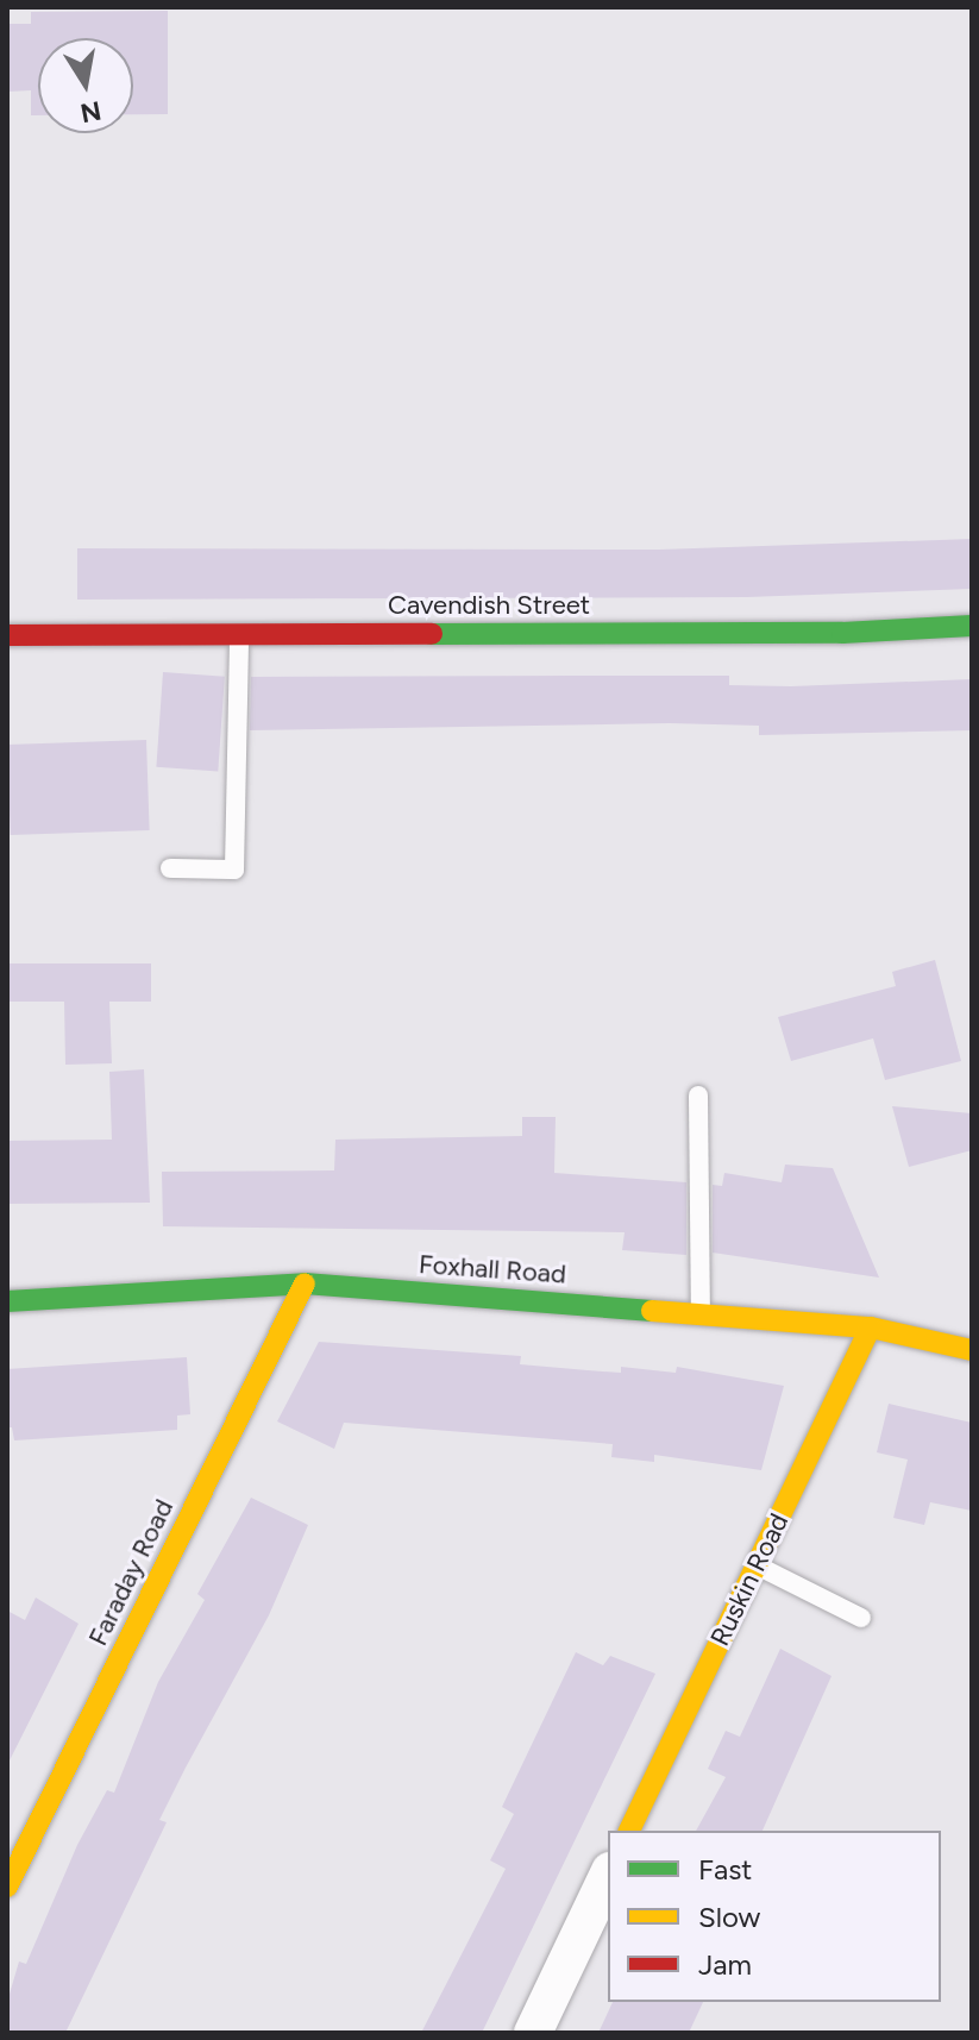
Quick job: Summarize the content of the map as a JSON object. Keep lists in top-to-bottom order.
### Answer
{
  "streets": {
    "street": [
      "Cavendish Street",
      "Foxhall Road",
      "Faraday Road",
      "Ruskin Road"
    ]
  },
  "crossings": [
    ["Foxhall Road", "Faraday Road"],
    ["Foxhall Road", "Ruskin Road"]
  ],
  "legend": ["Fast", "Slow", "Jam"],
  "north": "bottom"
}
